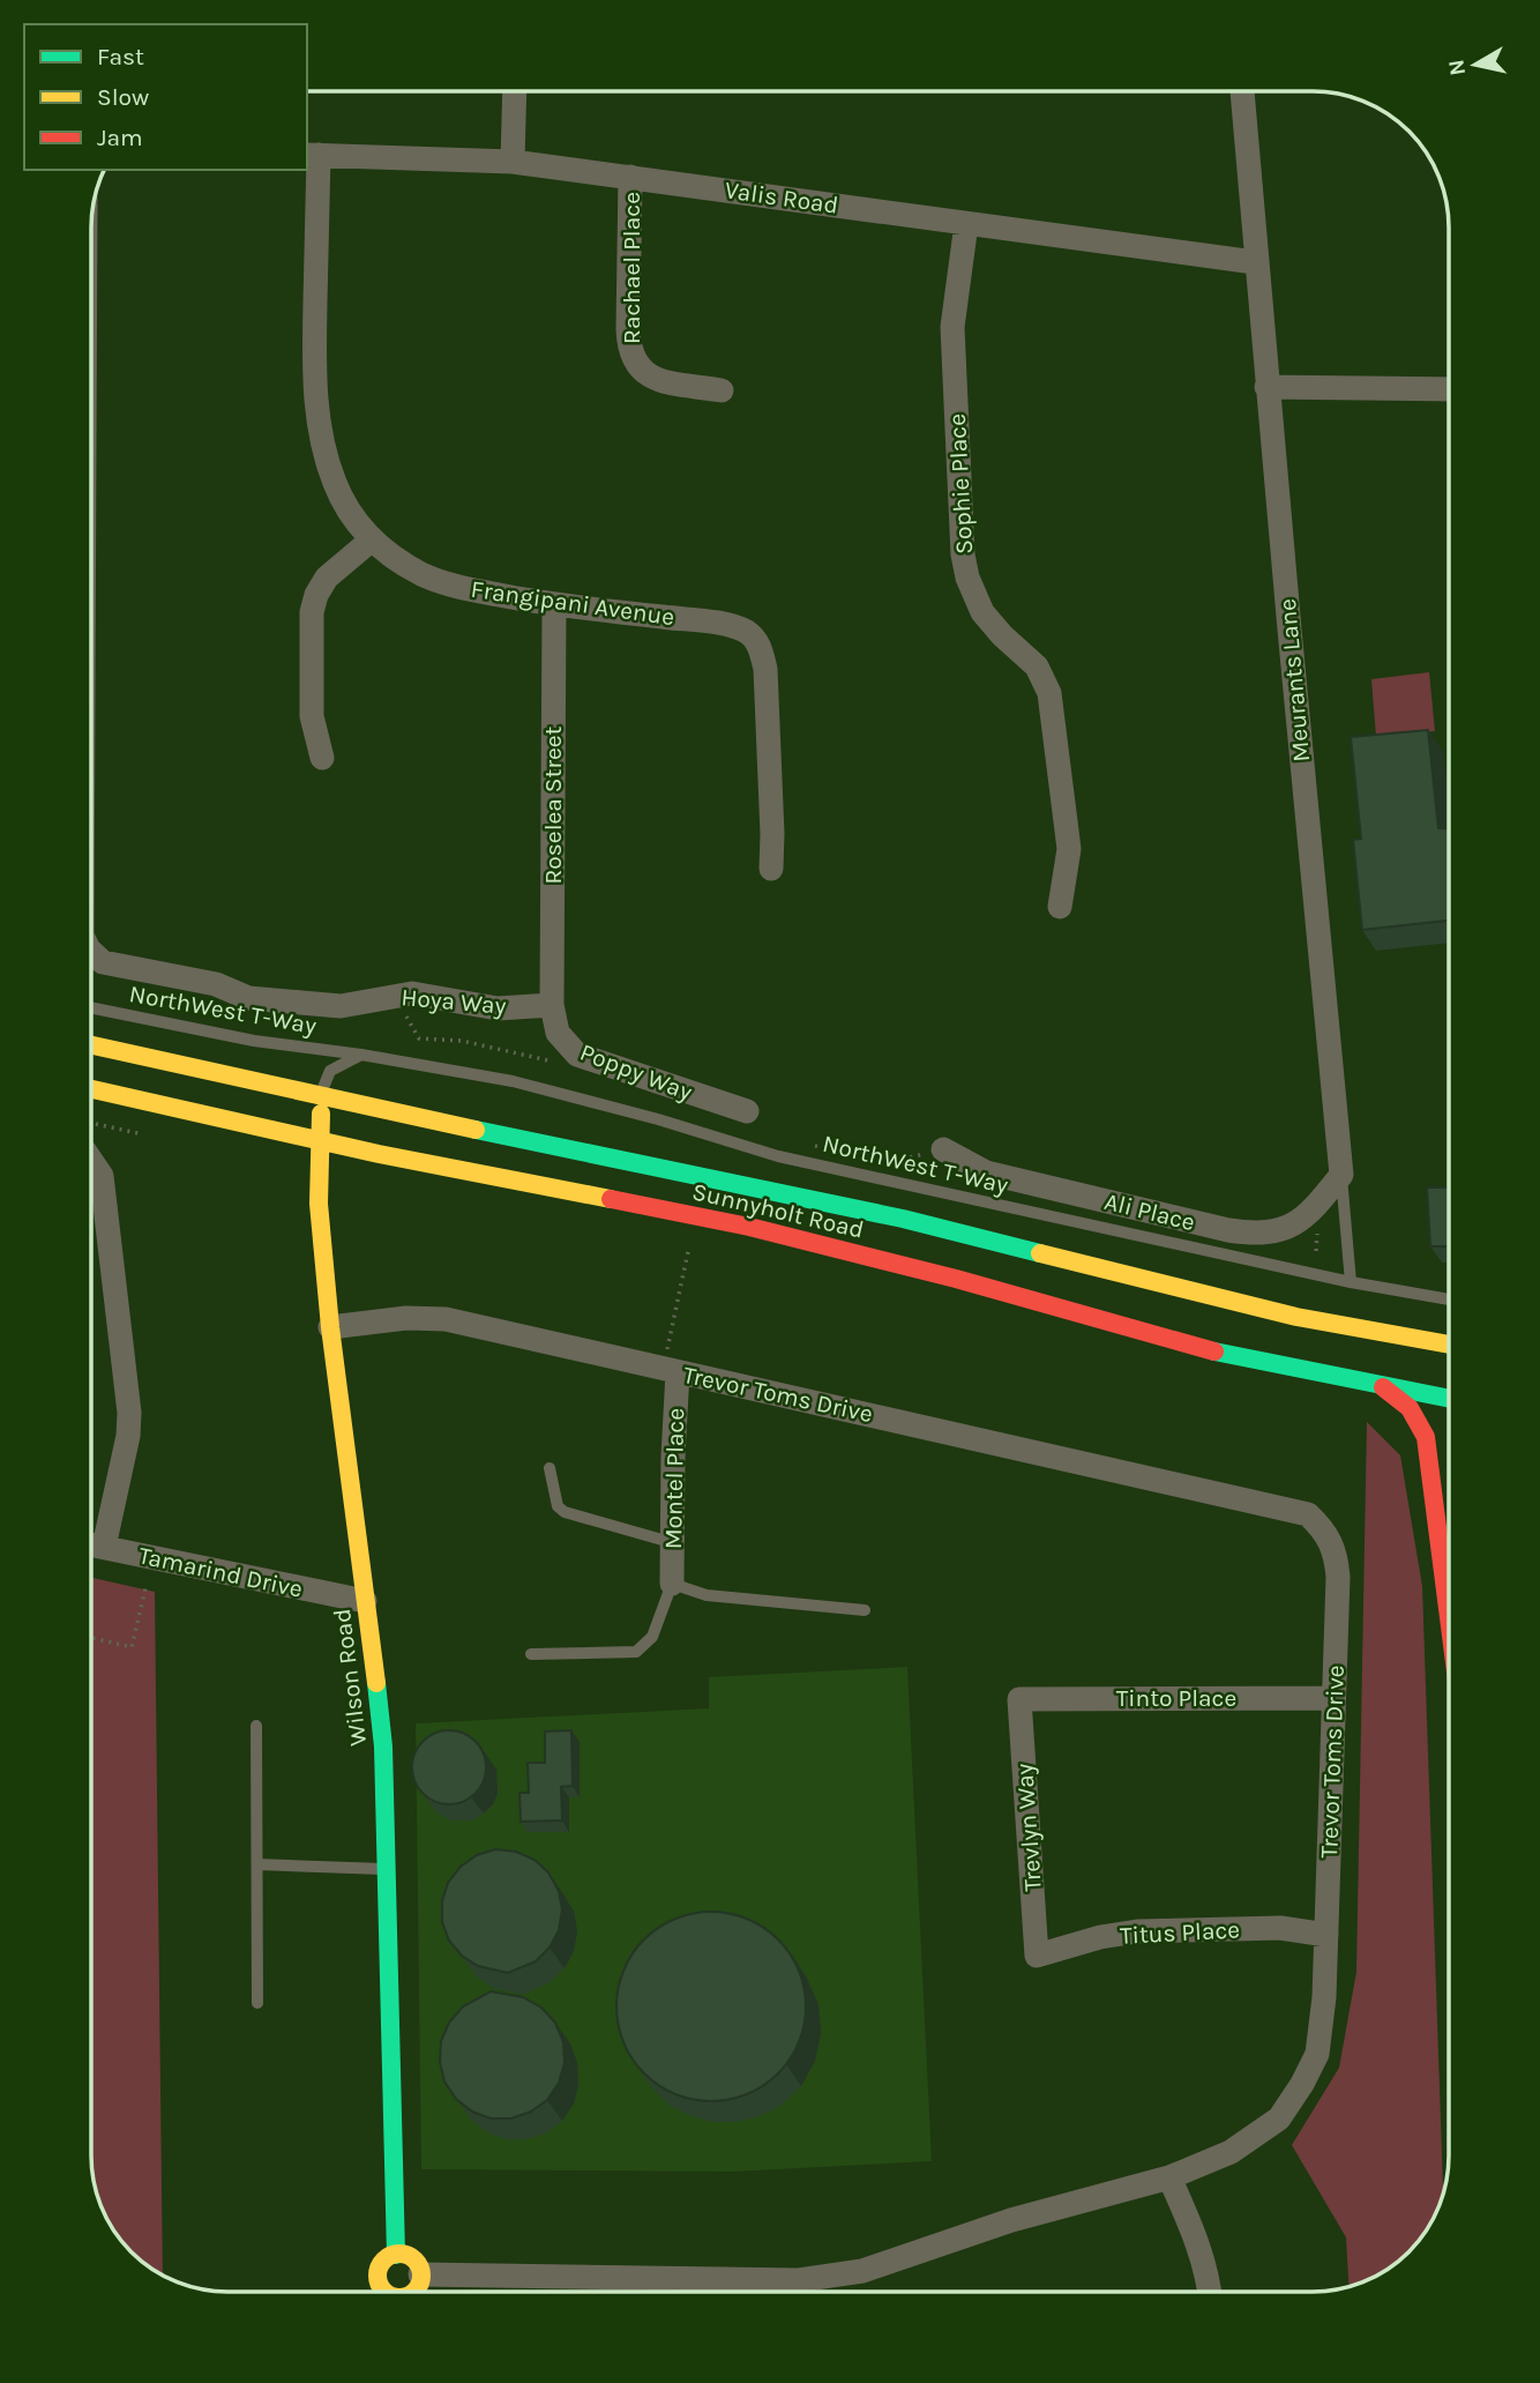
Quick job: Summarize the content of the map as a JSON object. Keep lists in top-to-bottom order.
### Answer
{
  "streets": {
    "main road": ["Sunnyholt Road", "Wilson Road"],
    "street": [
      "Valis Road",
      "Rachael Place",
      "Sophie Place",
      "Frangipani Avenue",
      "Meurants Lane",
      "Roselea Street",
      "Hoya Way",
      "Poppy Way",
      "Ali Place",
      "Trevor Toms Drive",
      "Montel Place",
      "Tamarind Drive",
      "Tinto Place",
      "Trevlyn Way",
      "Titus Place"
    ],
    "lane": ["NorthWest T-Way"]
  },
  "crossings": [
    ["Valis Road", "Rachael Place"],
    ["Valis Road", "Sophie Place"],
    ["Valis Road", "Frangipani Avenue"],
    ["Valis Road", "Meurants Lane"],
    ["Frangipani Avenue", "Roselea Street"],
    ["Meurants Lane", "NorthWest T-Way"],
    ["Meurants Lane", "Ali Place"],
    ["Roselea Street", "Hoya Way"],
    ["Roselea Street", "Poppy Way"],
    ["Hoya Way", "Poppy Way"],
    ["NorthWest T-Way", "Sunnyholt Road"],
    ["NorthWest T-Way", "Wilson Road"],
    ["Sunnyholt Road", "Wilson Road"],
    ["Trevor Toms Drive", "Montel Place"],
    ["Trevor Toms Drive", "Wilson Road"],
    ["Trevor Toms Drive", "Tinto Place"],
    ["Trevor Toms Drive", "Titus Place"],
    ["Tamarind Drive", "Wilson Road"],
    ["Tinto Place", "Trevlyn Way"],
    ["Trevlyn Way", "Titus Place"]
  ],
  "legend": ["Fast", "Slow", "Jam"],
  "north": "left"
}
